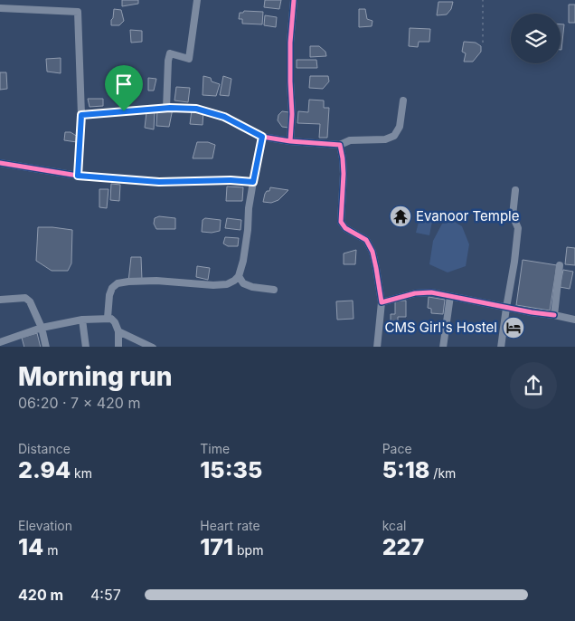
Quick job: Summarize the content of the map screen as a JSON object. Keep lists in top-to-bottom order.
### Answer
{
  "places": {
    "temple": ["Evanoor Temple"],
    "hotel": ["CMS Girl's Hostel"]
  },
  "page": {
    "heading": ["Morning run", "06:20 · 7 × 420 m"],
    "stats": [
      ["Distance", "2.94 km"],
      ["Time", "15:35"],
      ["Pace", "5:18 /km"],
      ["Elevation", "14 m"],
      ["Heart rate", "171 bpm"],
      ["kcal", "227"]
    ],
    "list": [
      {
        "name": "420 m",
        "note": "4:57"
      }
    ]
  }
}
